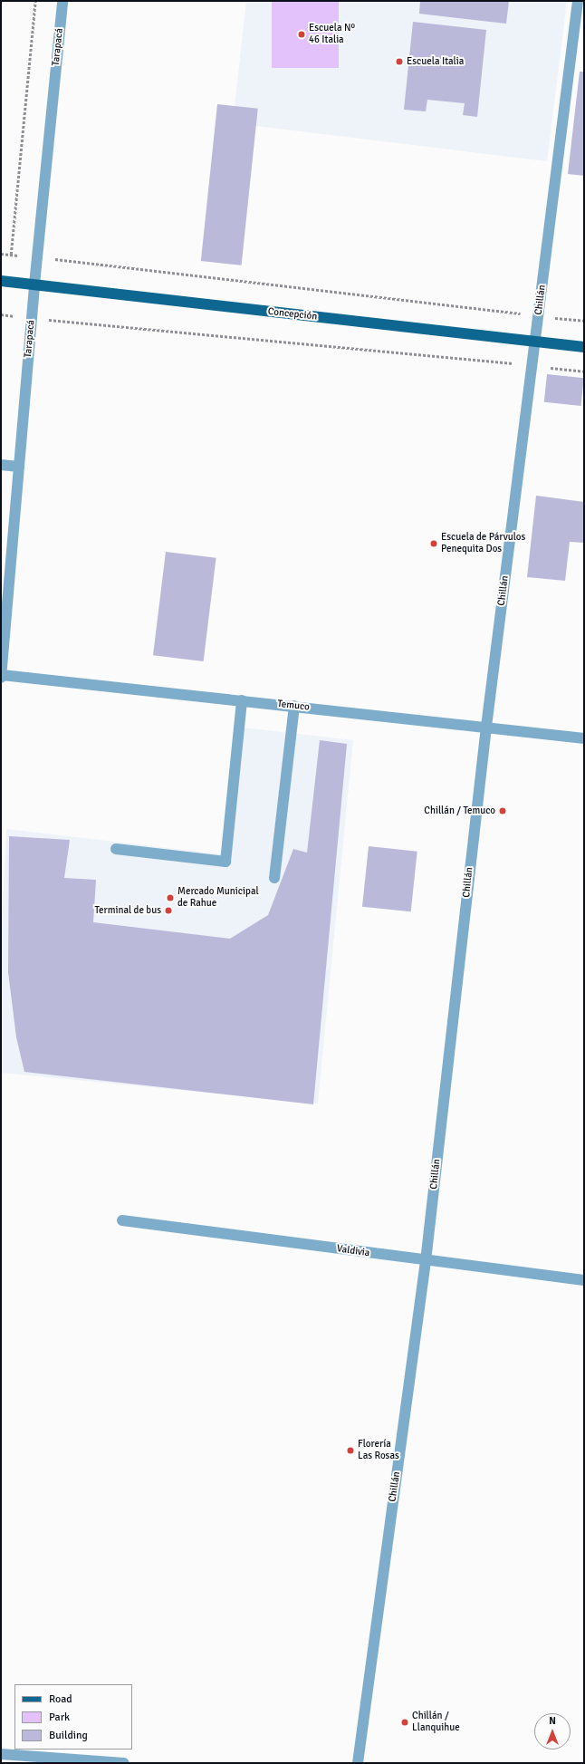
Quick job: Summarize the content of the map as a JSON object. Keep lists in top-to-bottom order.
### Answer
{
  "streets": {
    "main road": ["Concepción"],
    "street": [
      "Tarapacá",
      "Chillán",
      "Temuco",
      "Valdivia"
    ]
  },
  "crossings": [
    ["Tarapacá", "Concepción"],
    ["Tarapacá", "Temuco"],
    ["Chillán", "Concepción"],
    ["Chillán", "Temuco"],
    ["Chillán", "Valdivia"]
  ],
  "places": [
    "Escuela Nº 46 Italia",
    "Escuela Italia",
    "Escuela de Párvulos Penequita Dos",
    "Chillán / Temuco",
    "Mercado Municipal de Rahue",
    "Terminal de bus",
    "Florería Las Rosas",
    "Chillán / Llanquihue"
  ],
  "legend": ["Road", "Park", "Building"],
  "north": "top"
}
